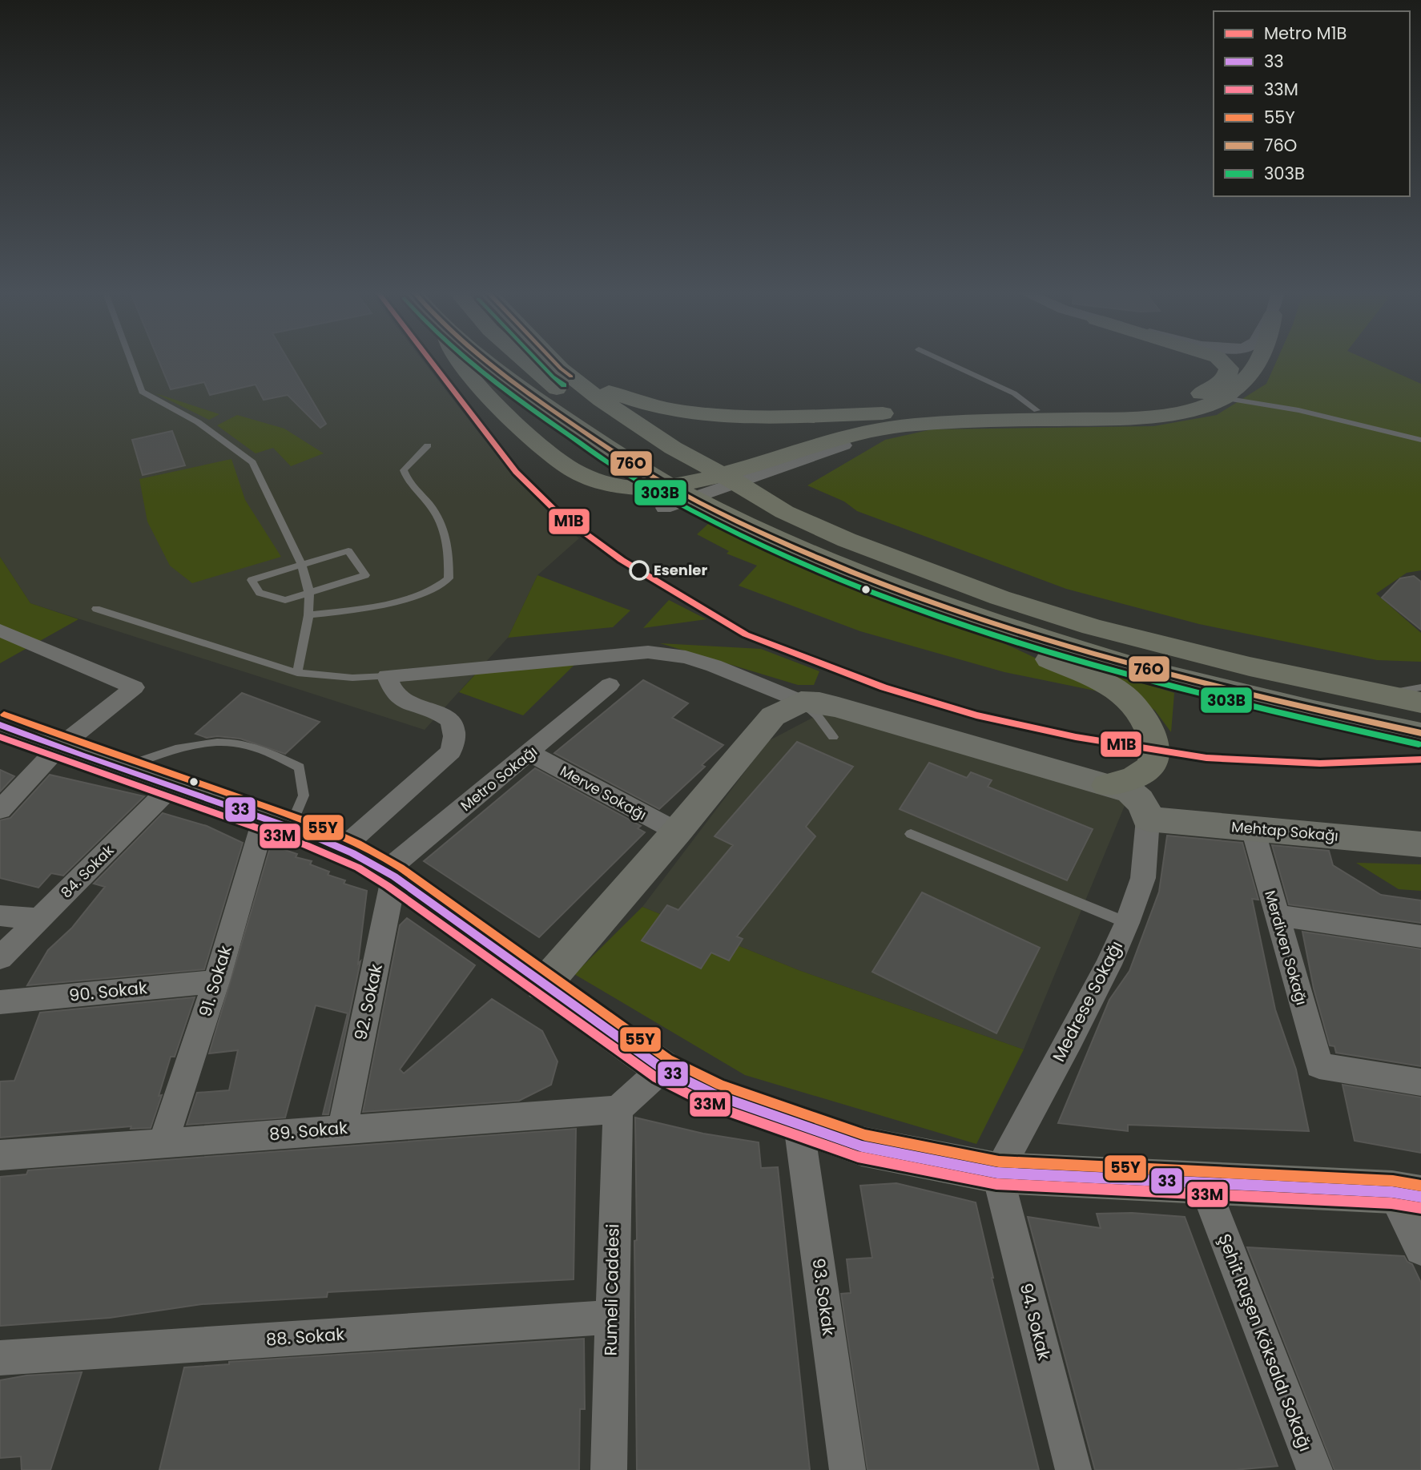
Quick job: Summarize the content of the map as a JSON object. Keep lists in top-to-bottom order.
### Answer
{
  "streets": {
    "main road": ["Mehtap Sokağı"],
    "street": [
      "Metro Sokağı",
      "Merve Sokağı",
      "84. Sokak",
      "Merdiven Sokağı",
      "91. Sokak",
      "90. Sokak",
      "Medrese Sokağı",
      "92. Sokak",
      "89. Sokak",
      "Rumeli Caddesi",
      "93. Sokak",
      "94. Sokak",
      "88. Sokak",
      "Şehit Ruşen Köksaldı Sokağı"
    ]
  },
  "crossings": [
    ["Metro Sokağı", "Merve Sokağı"],
    ["Metro Sokağı", "92. Sokak"],
    ["Mehtap Sokağı", "Merdiven Sokağı"],
    ["Mehtap Sokağı", "Medrese Sokağı"],
    ["91. Sokak", "90. Sokak"],
    ["91. Sokak", "89. Sokak"],
    ["Medrese Sokağı", "94. Sokak"],
    ["92. Sokak", "89. Sokak"],
    ["89. Sokak", "Rumeli Caddesi"],
    ["Rumeli Caddesi", "88. Sokak"]
  ],
  "places": ["Esenler"],
  "lines": [
    "metro line M1B",
    "transit line 76O",
    "transit line 303B",
    "transit line 55Y",
    "transit line 33",
    "transit line 33M"
  ],
  "legend": [
    "Metro M1B",
    "33",
    "33M",
    "55Y",
    "76O",
    "303B"
  ]
}
